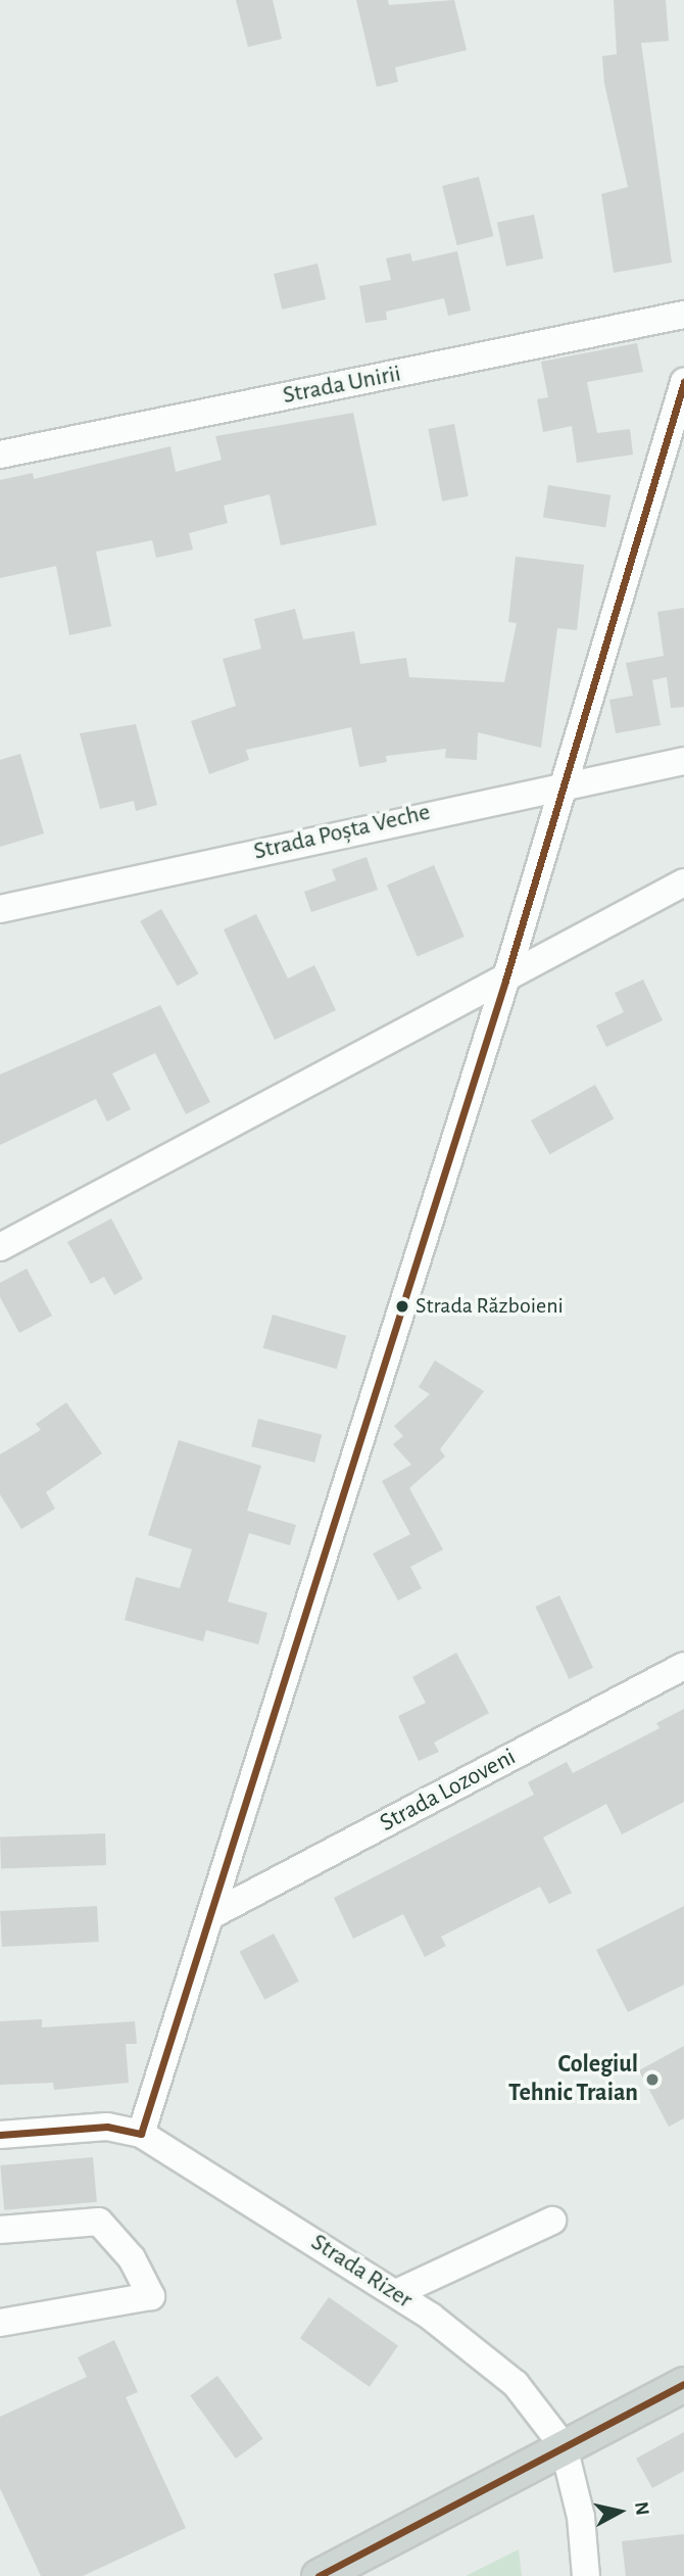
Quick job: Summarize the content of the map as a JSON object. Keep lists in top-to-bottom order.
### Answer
{
  "streets": {
    "street": [
      "Strada Unirii",
      "Strada Poșta Veche",
      "Strada Lozoveni",
      "Strada Rizer"
    ]
  },
  "places": ["Strada Războieni", "Colegiul Tehnic Traian"],
  "north": "right"
}
